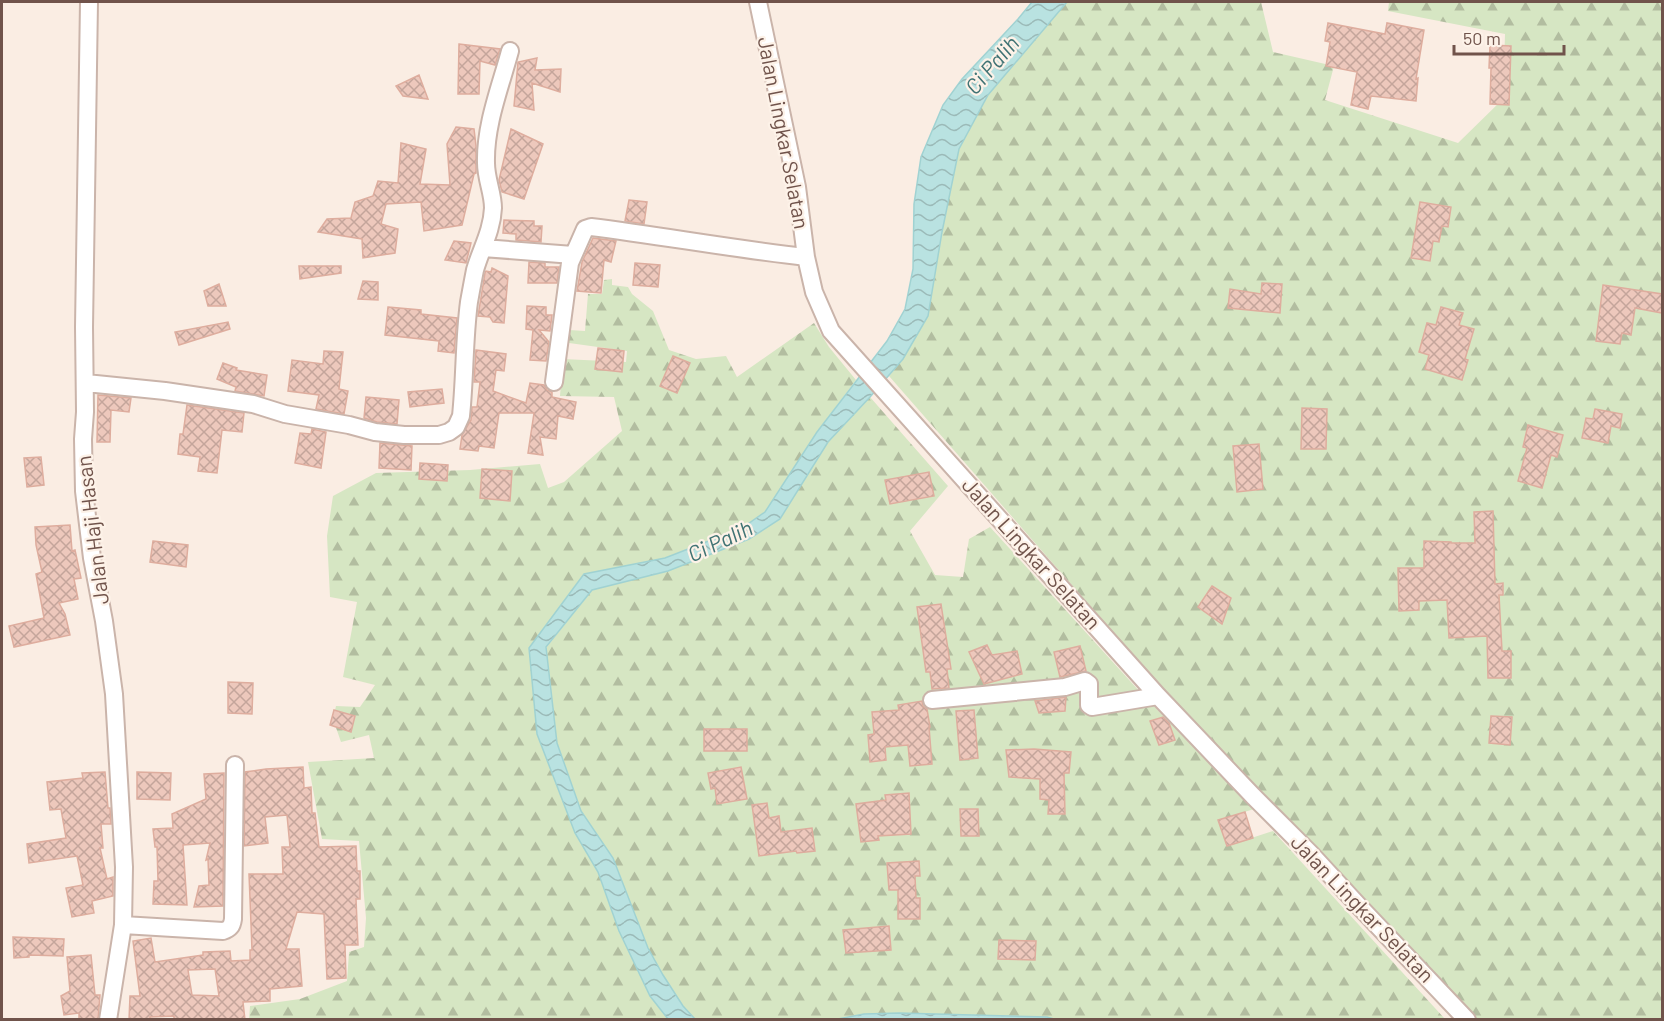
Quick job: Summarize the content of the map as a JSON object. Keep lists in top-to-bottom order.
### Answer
{
  "streets": {
    "street": ["Jalan Lingkar Selatan", "Jalan Haji Hasan"]
  },
  "water": ["Ci Palih"],
  "scale_bar": "50 m"
}
